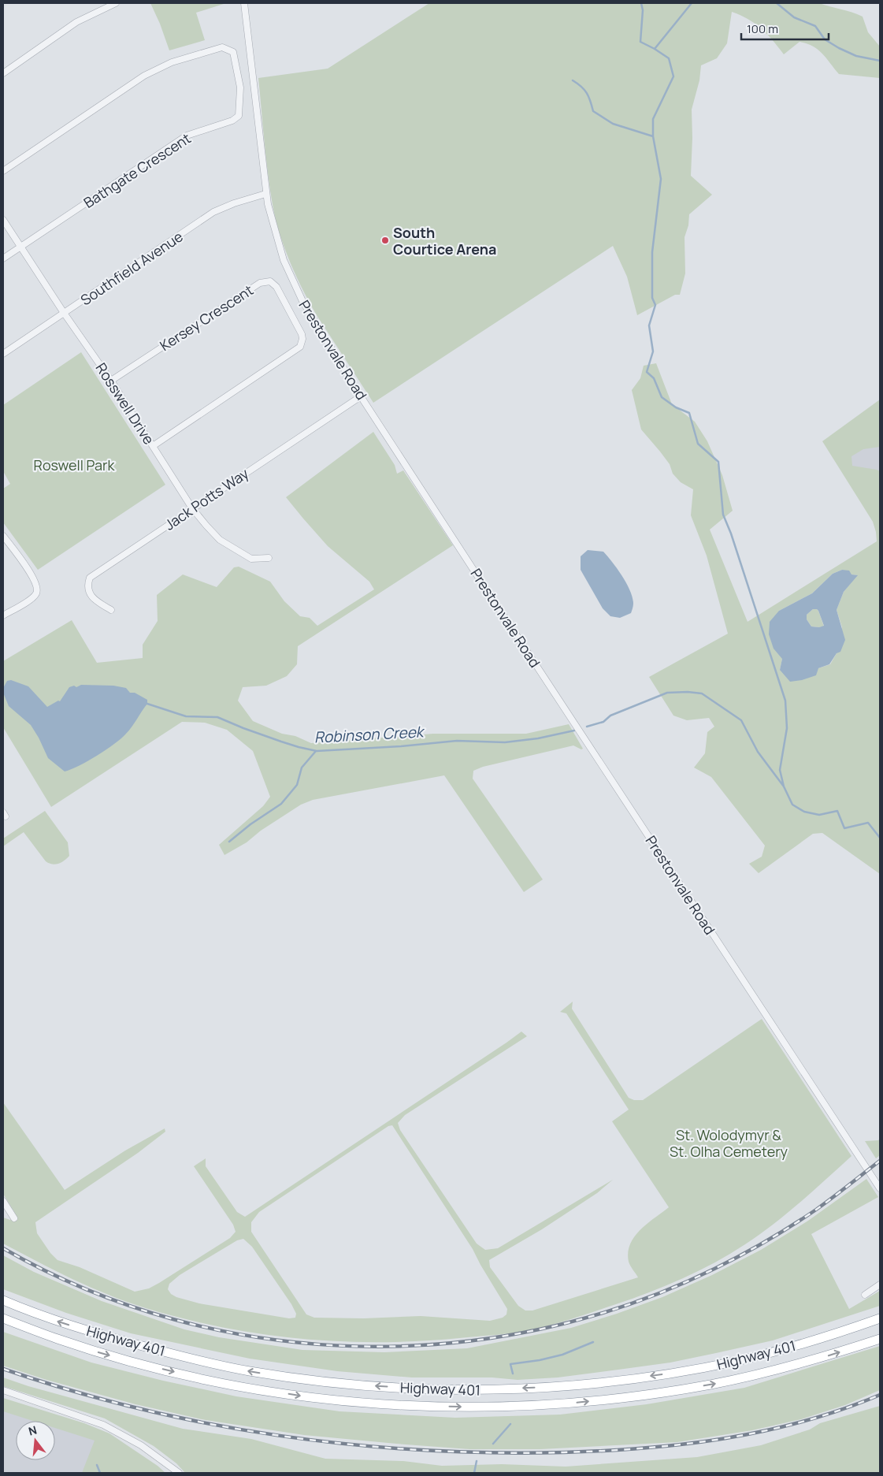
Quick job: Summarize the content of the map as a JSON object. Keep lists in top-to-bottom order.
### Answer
{
  "streets": {
    "highway": ["Highway 401"],
    "street": [
      "Bathgate Crescent",
      "Southfield Avenue",
      "Kersey Crescent",
      "Prestonvale Road",
      "Rosswell Drive",
      "Jack Potts Way"
    ]
  },
  "crossings": [
    ["Bathgate Crescent", "Rosswell Drive"],
    ["Southfield Avenue", "Prestonvale Road"],
    ["Southfield Avenue", "Rosswell Drive"],
    ["Kersey Crescent", "Rosswell Drive"],
    ["Prestonvale Road", "Jack Potts Way"],
    ["Rosswell Drive", "Jack Potts Way"]
  ],
  "water": ["Robinson Creek"],
  "parks": ["Roswell Park", "St. Wolodymyr & St. Olha Cemetery"],
  "places": ["South Courtice Arena"],
  "scale_bar": "100 m",
  "north": "top"
}
